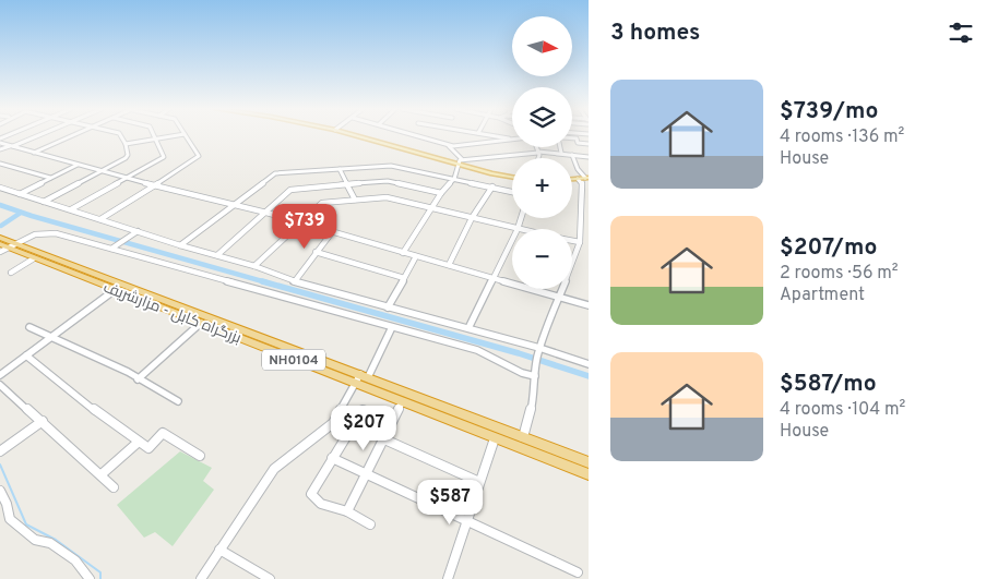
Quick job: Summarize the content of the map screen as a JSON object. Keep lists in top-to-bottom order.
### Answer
{
  "streets": {
    "highway": ["بزرگراه کابل - مزارشریف", "NH0104"]
  },
  "north": "right",
  "page": {
    "heading": "3 homes",
    "map_buttons": ["+", "−"],
    "list": [
      {
        "name": "$739/mo",
        "note": "4 rooms · 136 m² · House"
      },
      {
        "name": "$207/mo",
        "note": "2 rooms · 56 m² · Apartment"
      },
      {
        "name": "$587/mo",
        "note": "4 rooms · 104 m² · House"
      }
    ],
    "price": ["$739", "$207", "$587"]
  }
}
